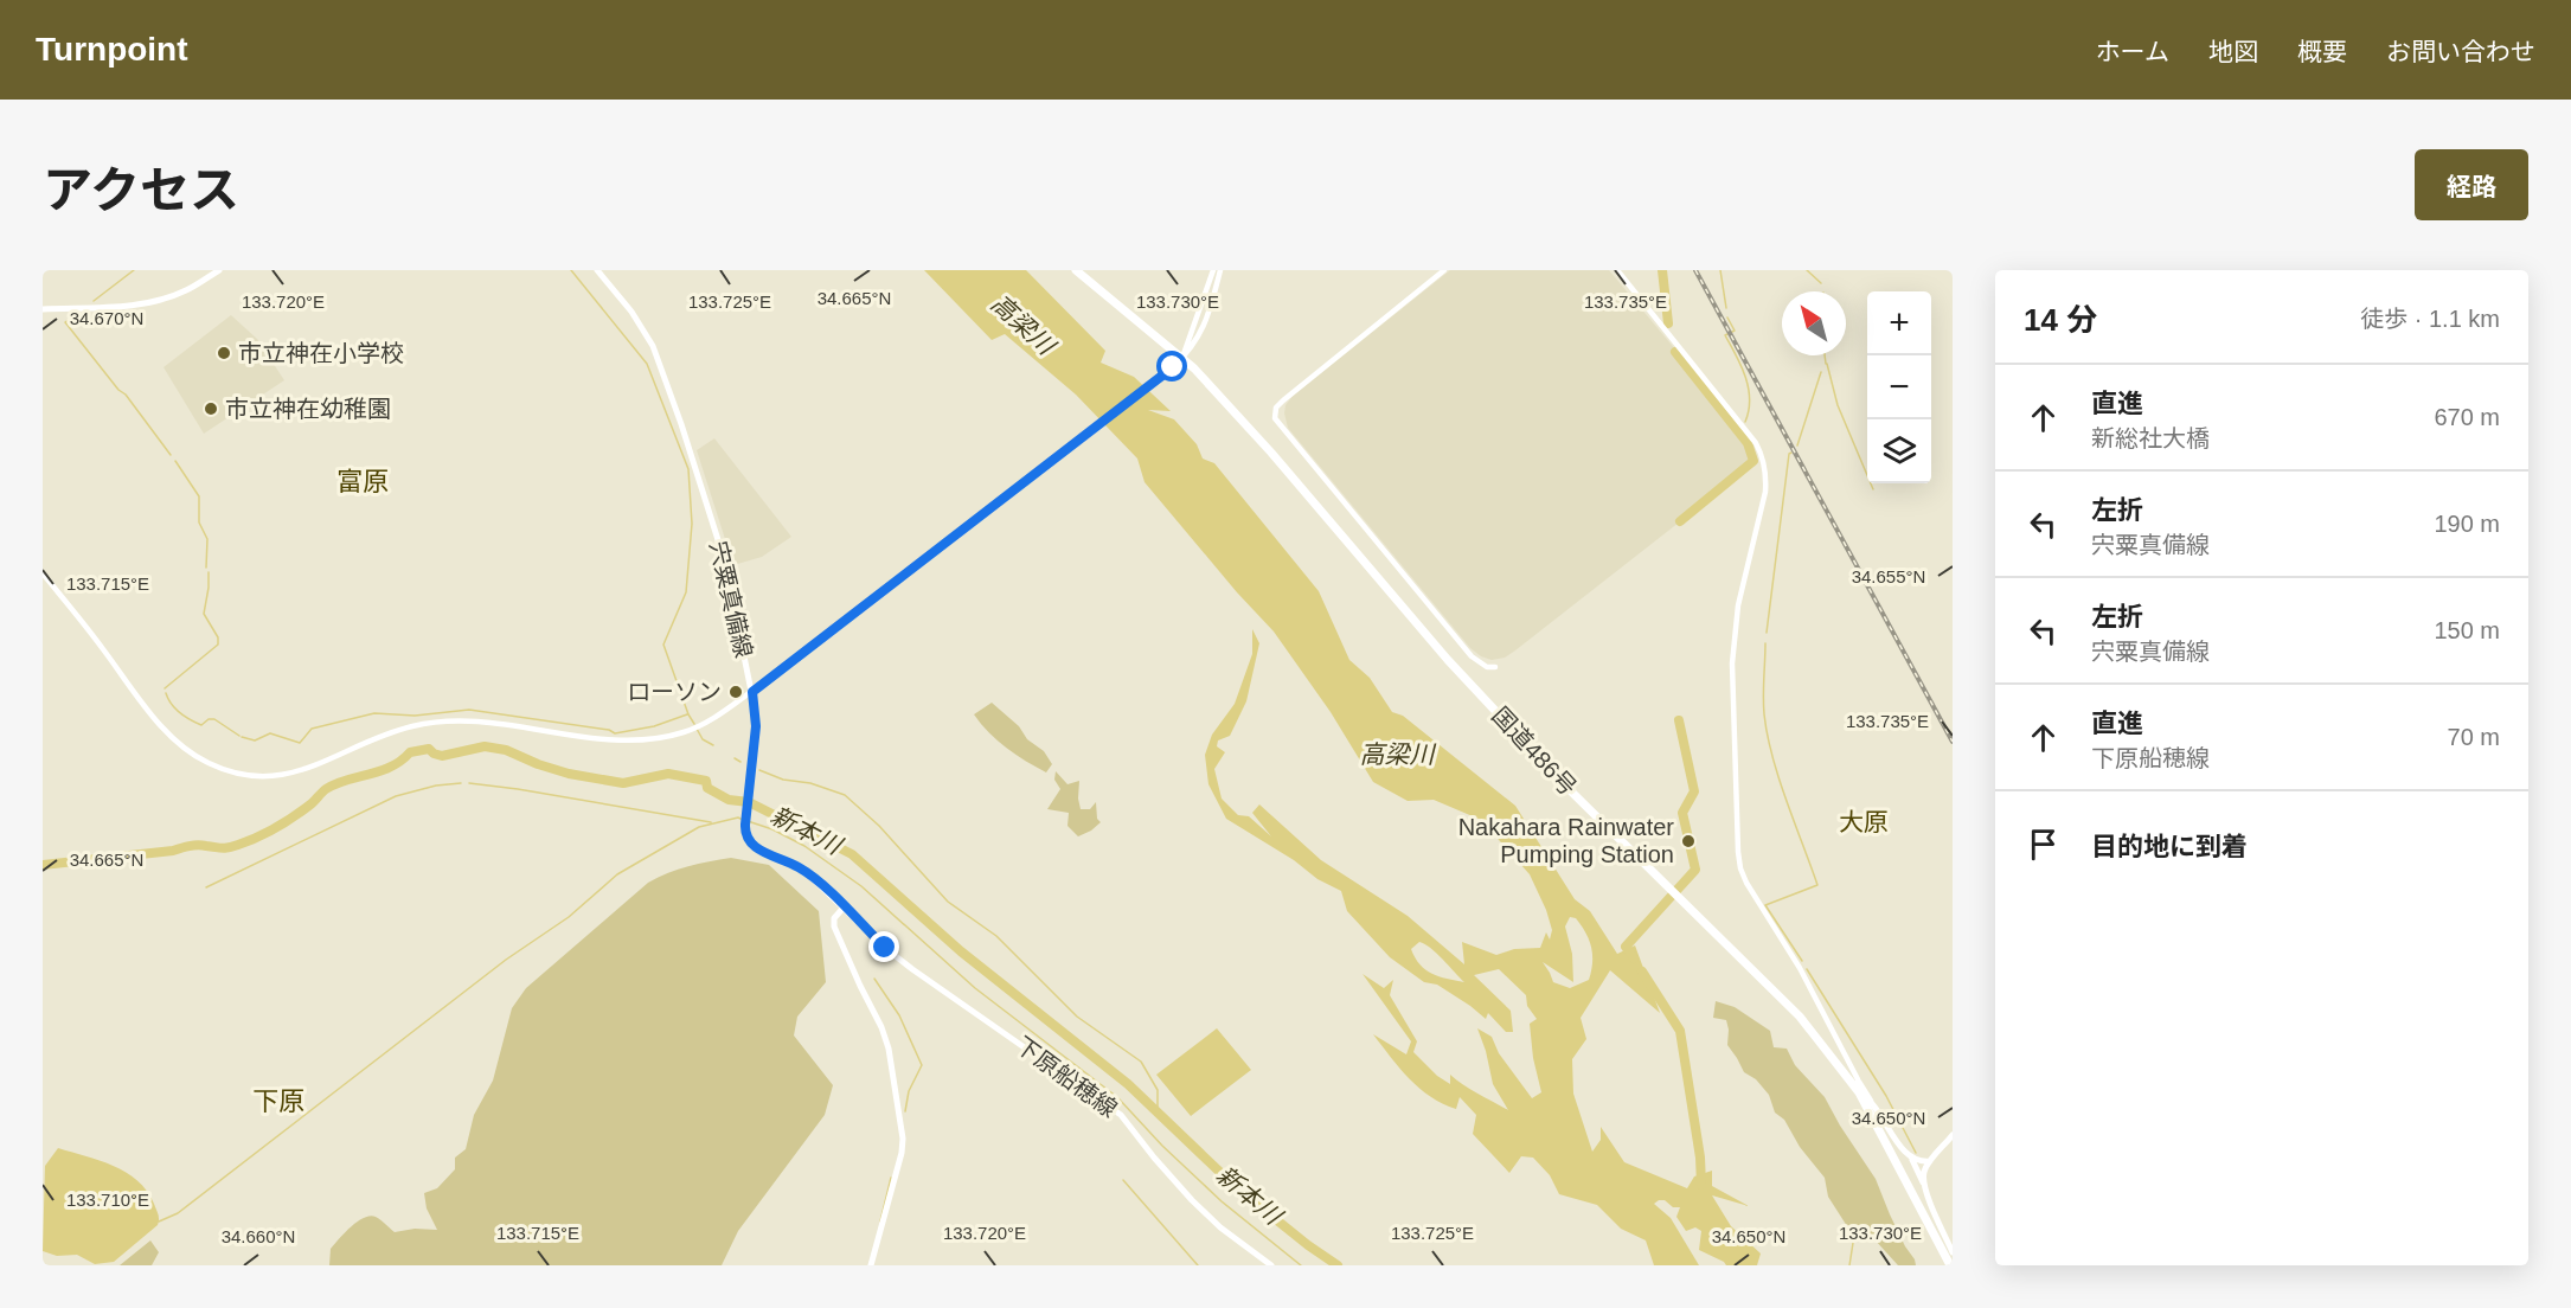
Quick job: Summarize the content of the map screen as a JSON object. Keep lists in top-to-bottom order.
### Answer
{
  "streets": {
    "highway": ["国道486号"],
    "main road": ["宍粟真備線", "下原船穂線"]
  },
  "crossings": [
    ["宍粟真備線", "下原船穂線"]
  ],
  "districts": ["富原", "大原", "下原"],
  "water": ["高梁川", "新本川"],
  "places": [
    "市立神在小学校",
    "市立神在幼稚園",
    "ローソン",
    "Nakahara Rainwater Pumping Station"
  ],
  "north": "top left",
  "page": {
    "header": "Turnpoint",
    "nav": [
      "ホーム",
      "地図",
      "概要",
      "お問い合わせ"
    ],
    "title": "アクセス",
    "buttons": "経路",
    "heading": ["14 分", "徒歩 · 1.1 km"],
    "map_buttons": ["+", "−"],
    "list": [
      ["直進", "新総社大橋", "670 m"],
      ["左折", "宍粟真備線", "190 m"],
      ["左折", "宍粟真備線", "150 m"],
      ["直進", "下原船穂線", "70 m"],
      "目的地に到着"
    ]
  },
  "coordinates": [
    "34.665°N",
    "133.720°E",
    "133.725°E",
    "133.730°E",
    "133.735°E",
    "34.670°N",
    "34.655°N",
    "133.715°E",
    "34.650°N",
    "133.710°E",
    "34.660°N"
  ]
}
